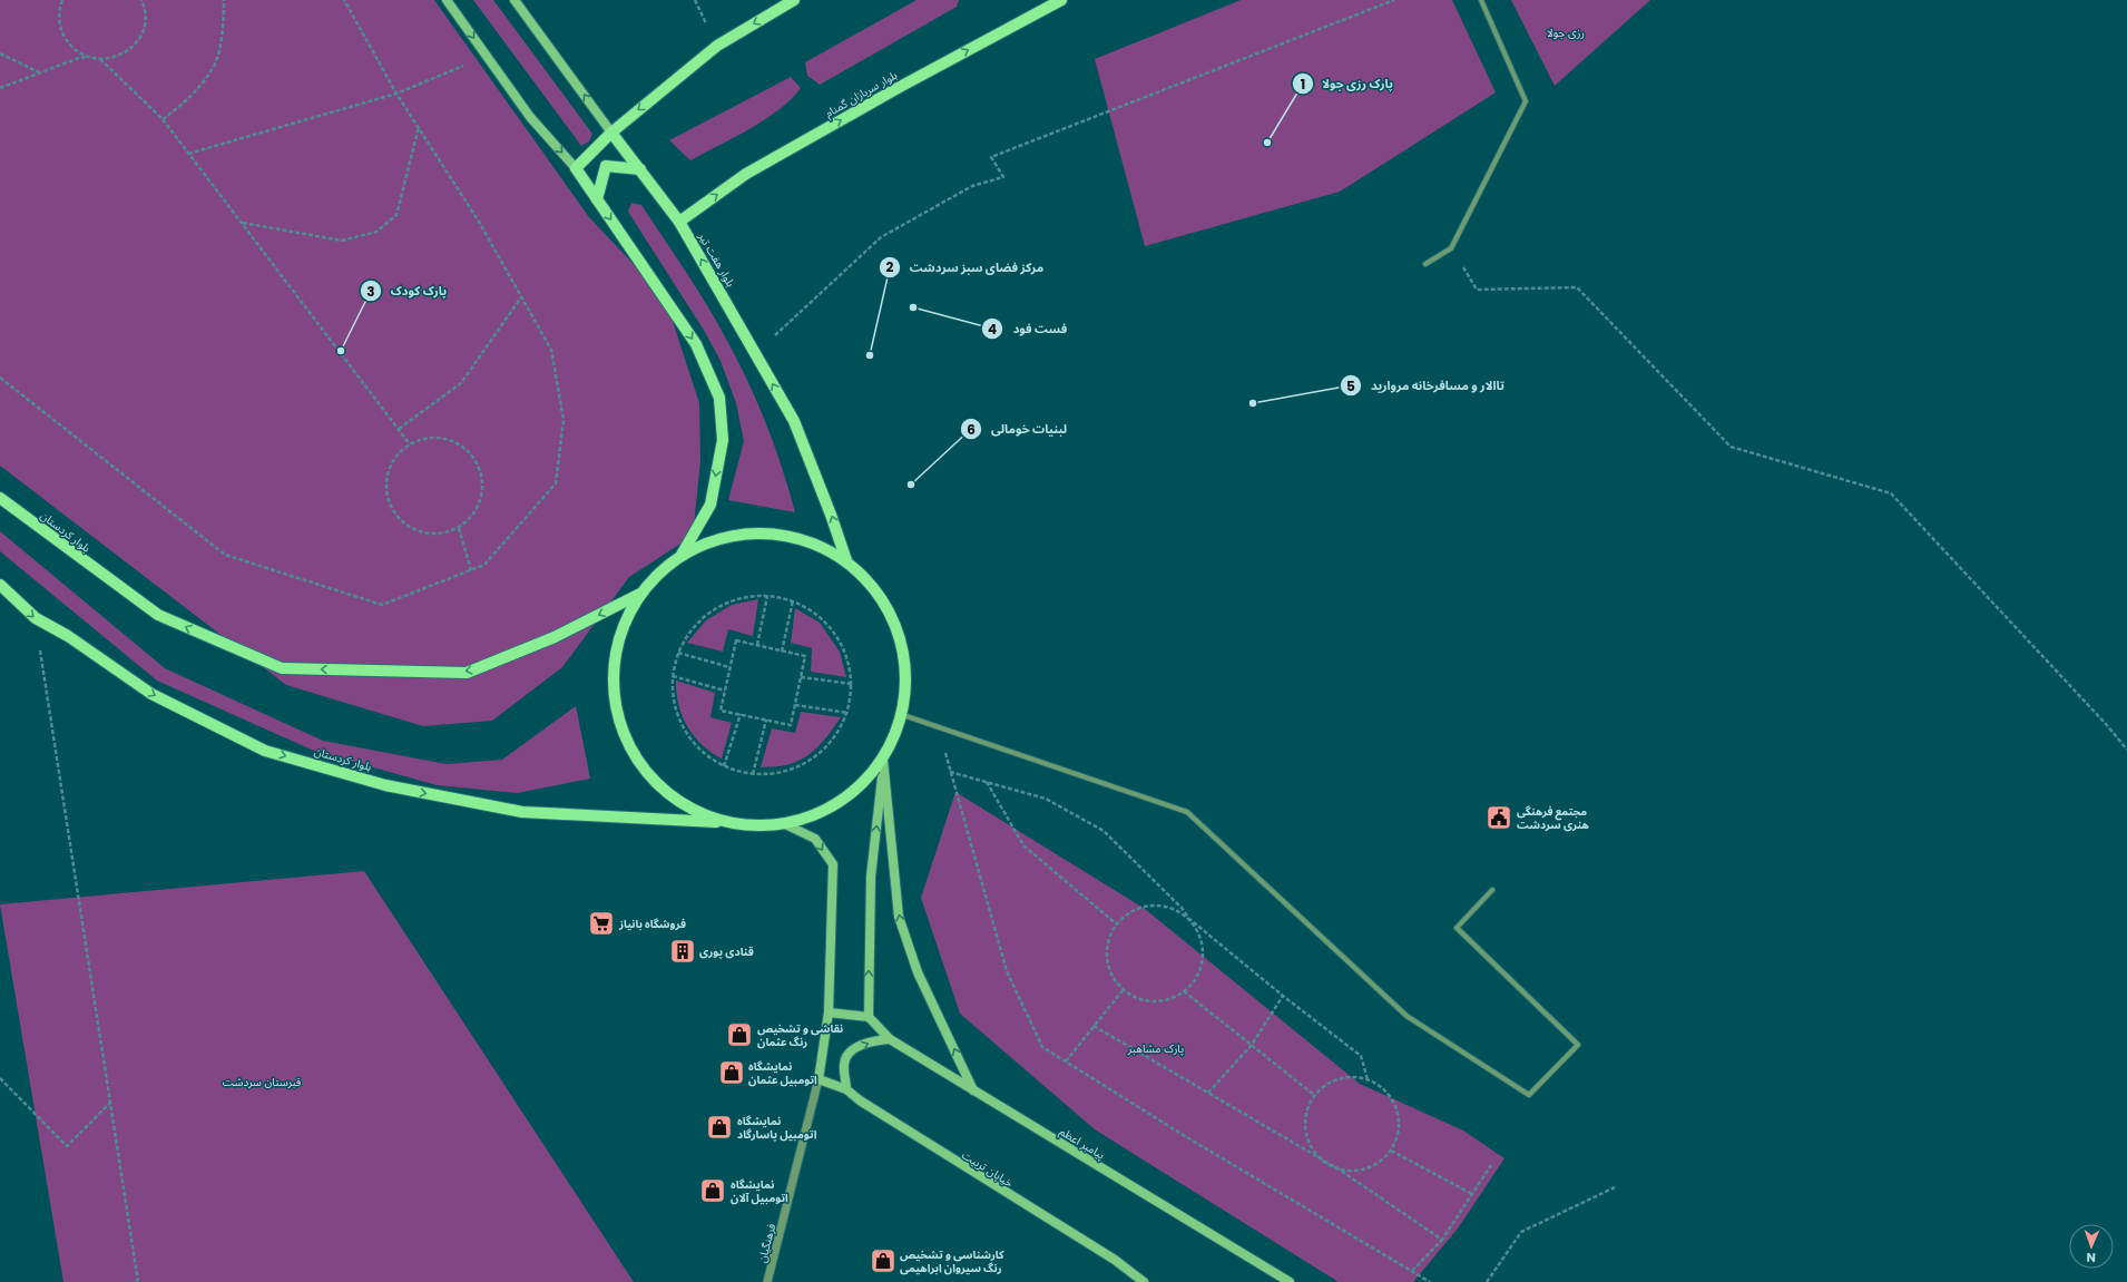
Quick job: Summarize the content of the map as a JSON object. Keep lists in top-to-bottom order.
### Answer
{
  "streets": {
    "main road": [
      "بلوار سربازان گمنام",
      "بلوار هفت تیر",
      "بلوار کردستان",
      "پیامبر اعظم",
      "خیابان تربیت"
    ],
    "street": ["فرهنگیان"]
  },
  "crossings": [
    ["بلوار سربازان گمنام", "بلوار هفت تیر"],
    ["خیابان تربیت", "فرهنگیان"]
  ],
  "one_way": ["بلوار سربازان گمنام"],
  "parks": ["رزی جولا", "پارک مشاهبر", "قبرستان سردشت"],
  "places": {
    "other": [
      "پارک رزی جولا",
      "فست فود",
      "پارک کودک",
      "مرکز فضای سبز سردشت",
      "تاالار و مسافرخانه مروارید",
      "لبنیات خومالی"
    ],
    "public building": ["مجتمع فرهنگی هنری سردشت"],
    "supermarket": ["فروشگاه بانیاز"],
    "building": ["قنادی پوری"],
    "shop": [
      "نقاشی و تشخیص رنگ عثمان",
      "نمایشگاه اتومبیل عثمان",
      "نمایشگاه اتومبیل پاسارگاد",
      "نمایشگاه اتومبیل آلان",
      "کارشناسی و تشخیص رنگ سیروان ابراهیمی"
    ]
  },
  "north": "bottom"
}
